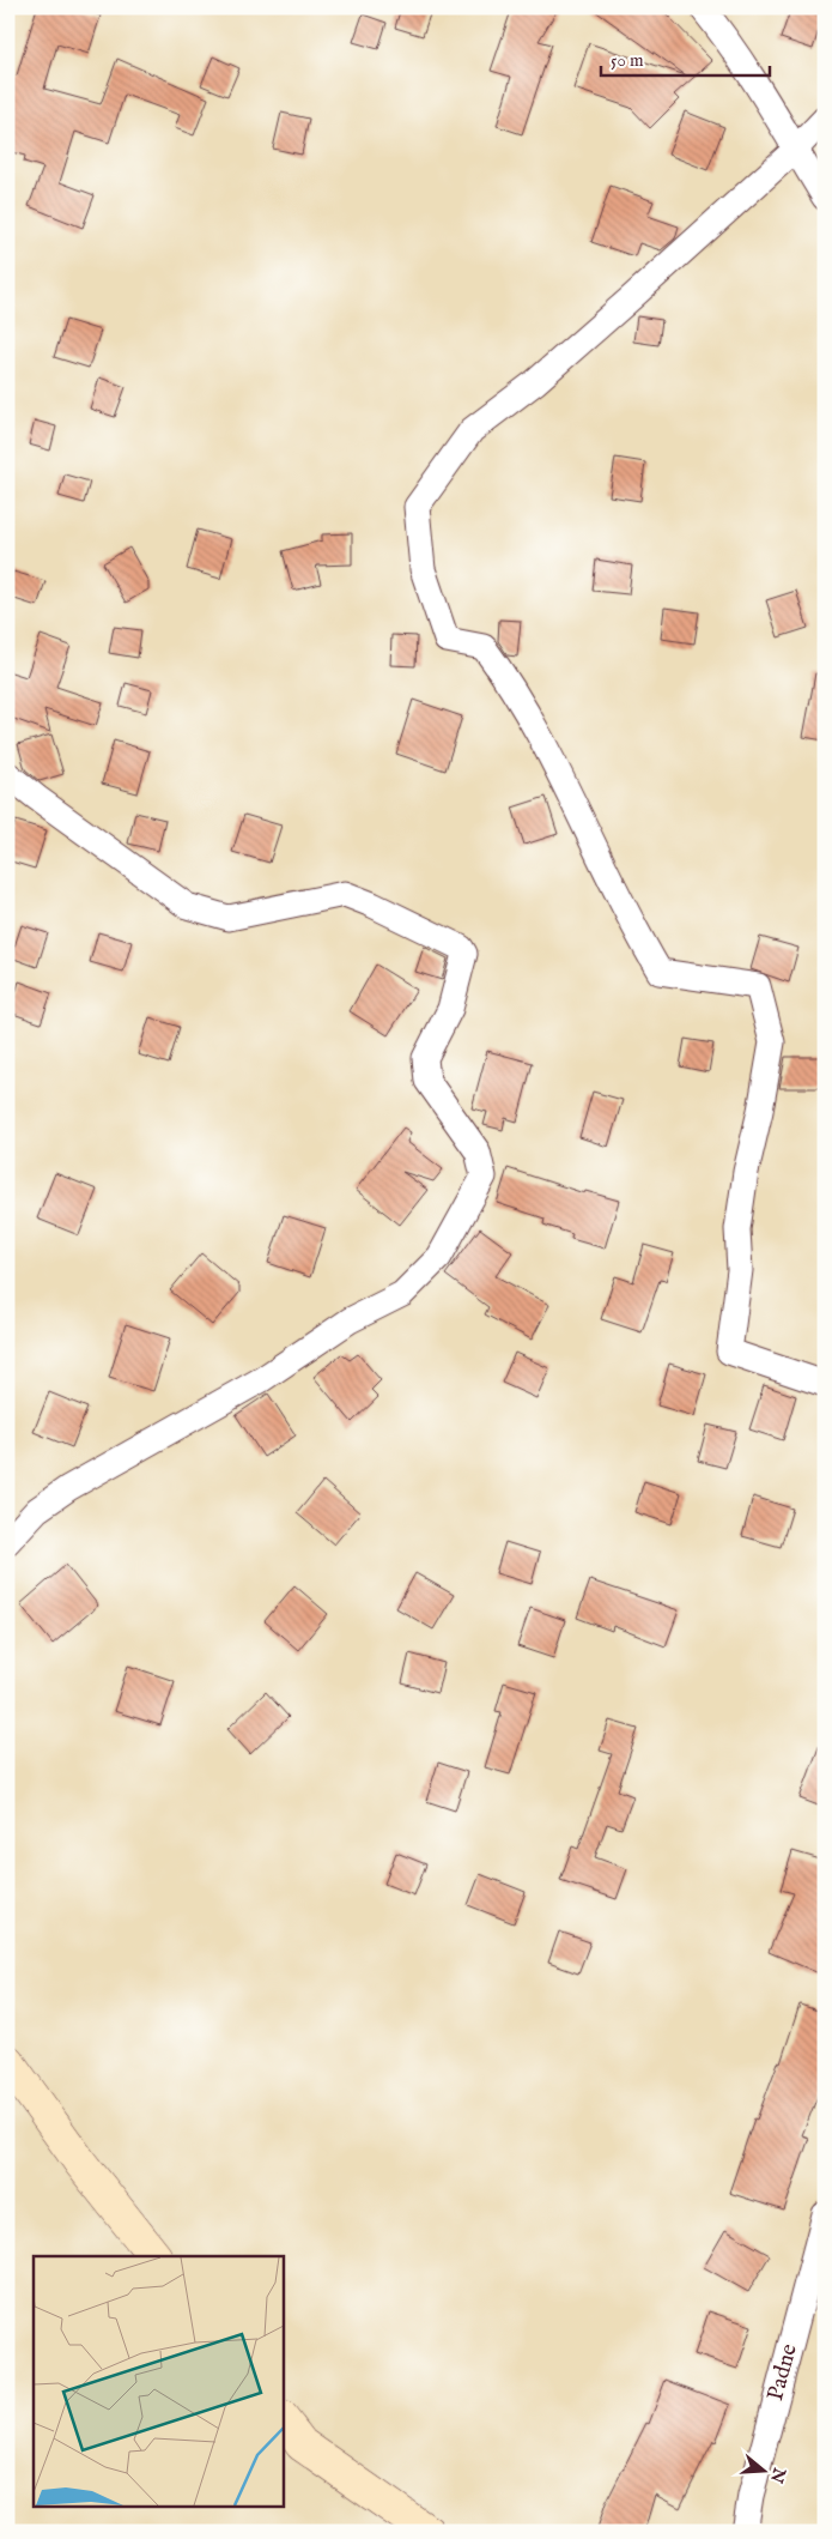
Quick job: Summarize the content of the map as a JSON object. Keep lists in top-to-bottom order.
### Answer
{
  "streets": {
    "street": ["Padne"]
  },
  "scale_bar": "50 m",
  "north": "right"
}
